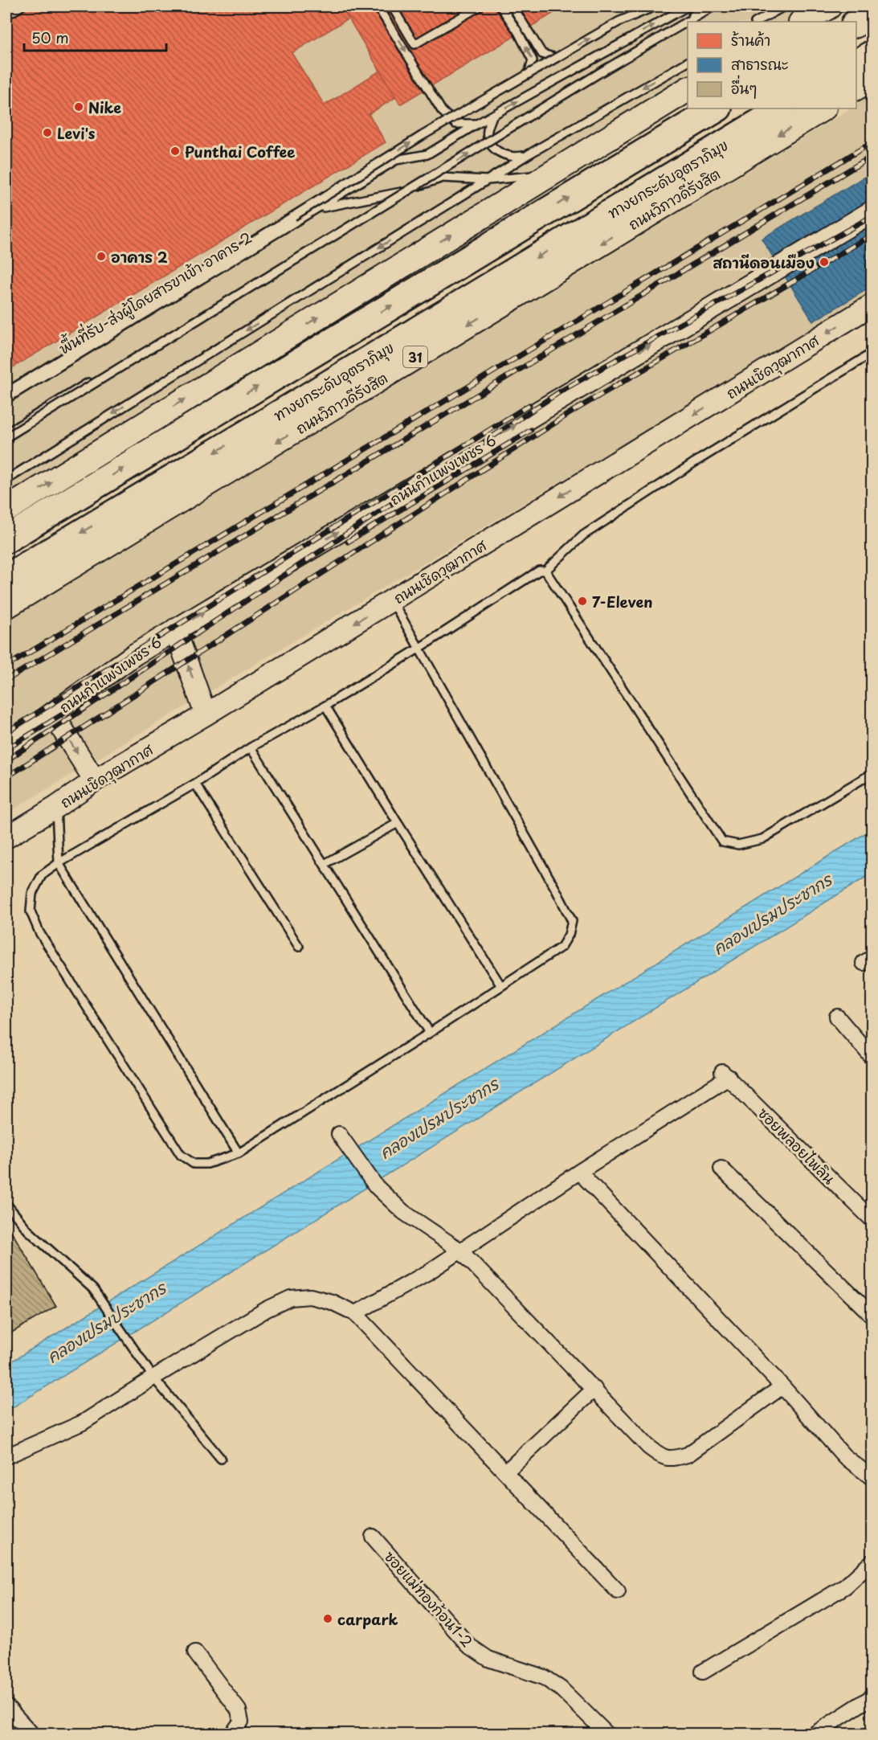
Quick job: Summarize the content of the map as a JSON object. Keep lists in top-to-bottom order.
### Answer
{
  "streets": {
    "highway": ["ทางยกระดับอุตราภิมุข", "ถนนวิภาวดีรังสิต", "31"],
    "main road": ["ถนนเชิดวุฒากาศ", "ถนนกำแพงเพชร 6"],
    "street": ["ซอยพลอยไพลิน", "ซอยแม่ทองก้อน1-2"],
    "lane": ["พื้นที่รับ-ส่งผู้โดยสารขาเข้า อาคาร 2"]
  },
  "one_way": ["ถนนเชิดวุฒากาศ", "ถนนกำแพงเพชร 6"],
  "water": ["คลองเปรมประชากร"],
  "places": [
    "Nike",
    "Levi's",
    "Punthai Coffee",
    "อาคาร 2",
    "สถานีดอนเมือง",
    "7-Eleven",
    "carpark"
  ],
  "legend": ["ร้านค้า", "สาธารณะ", "อื่นๆ"],
  "scale_bar": "50 m"
}
